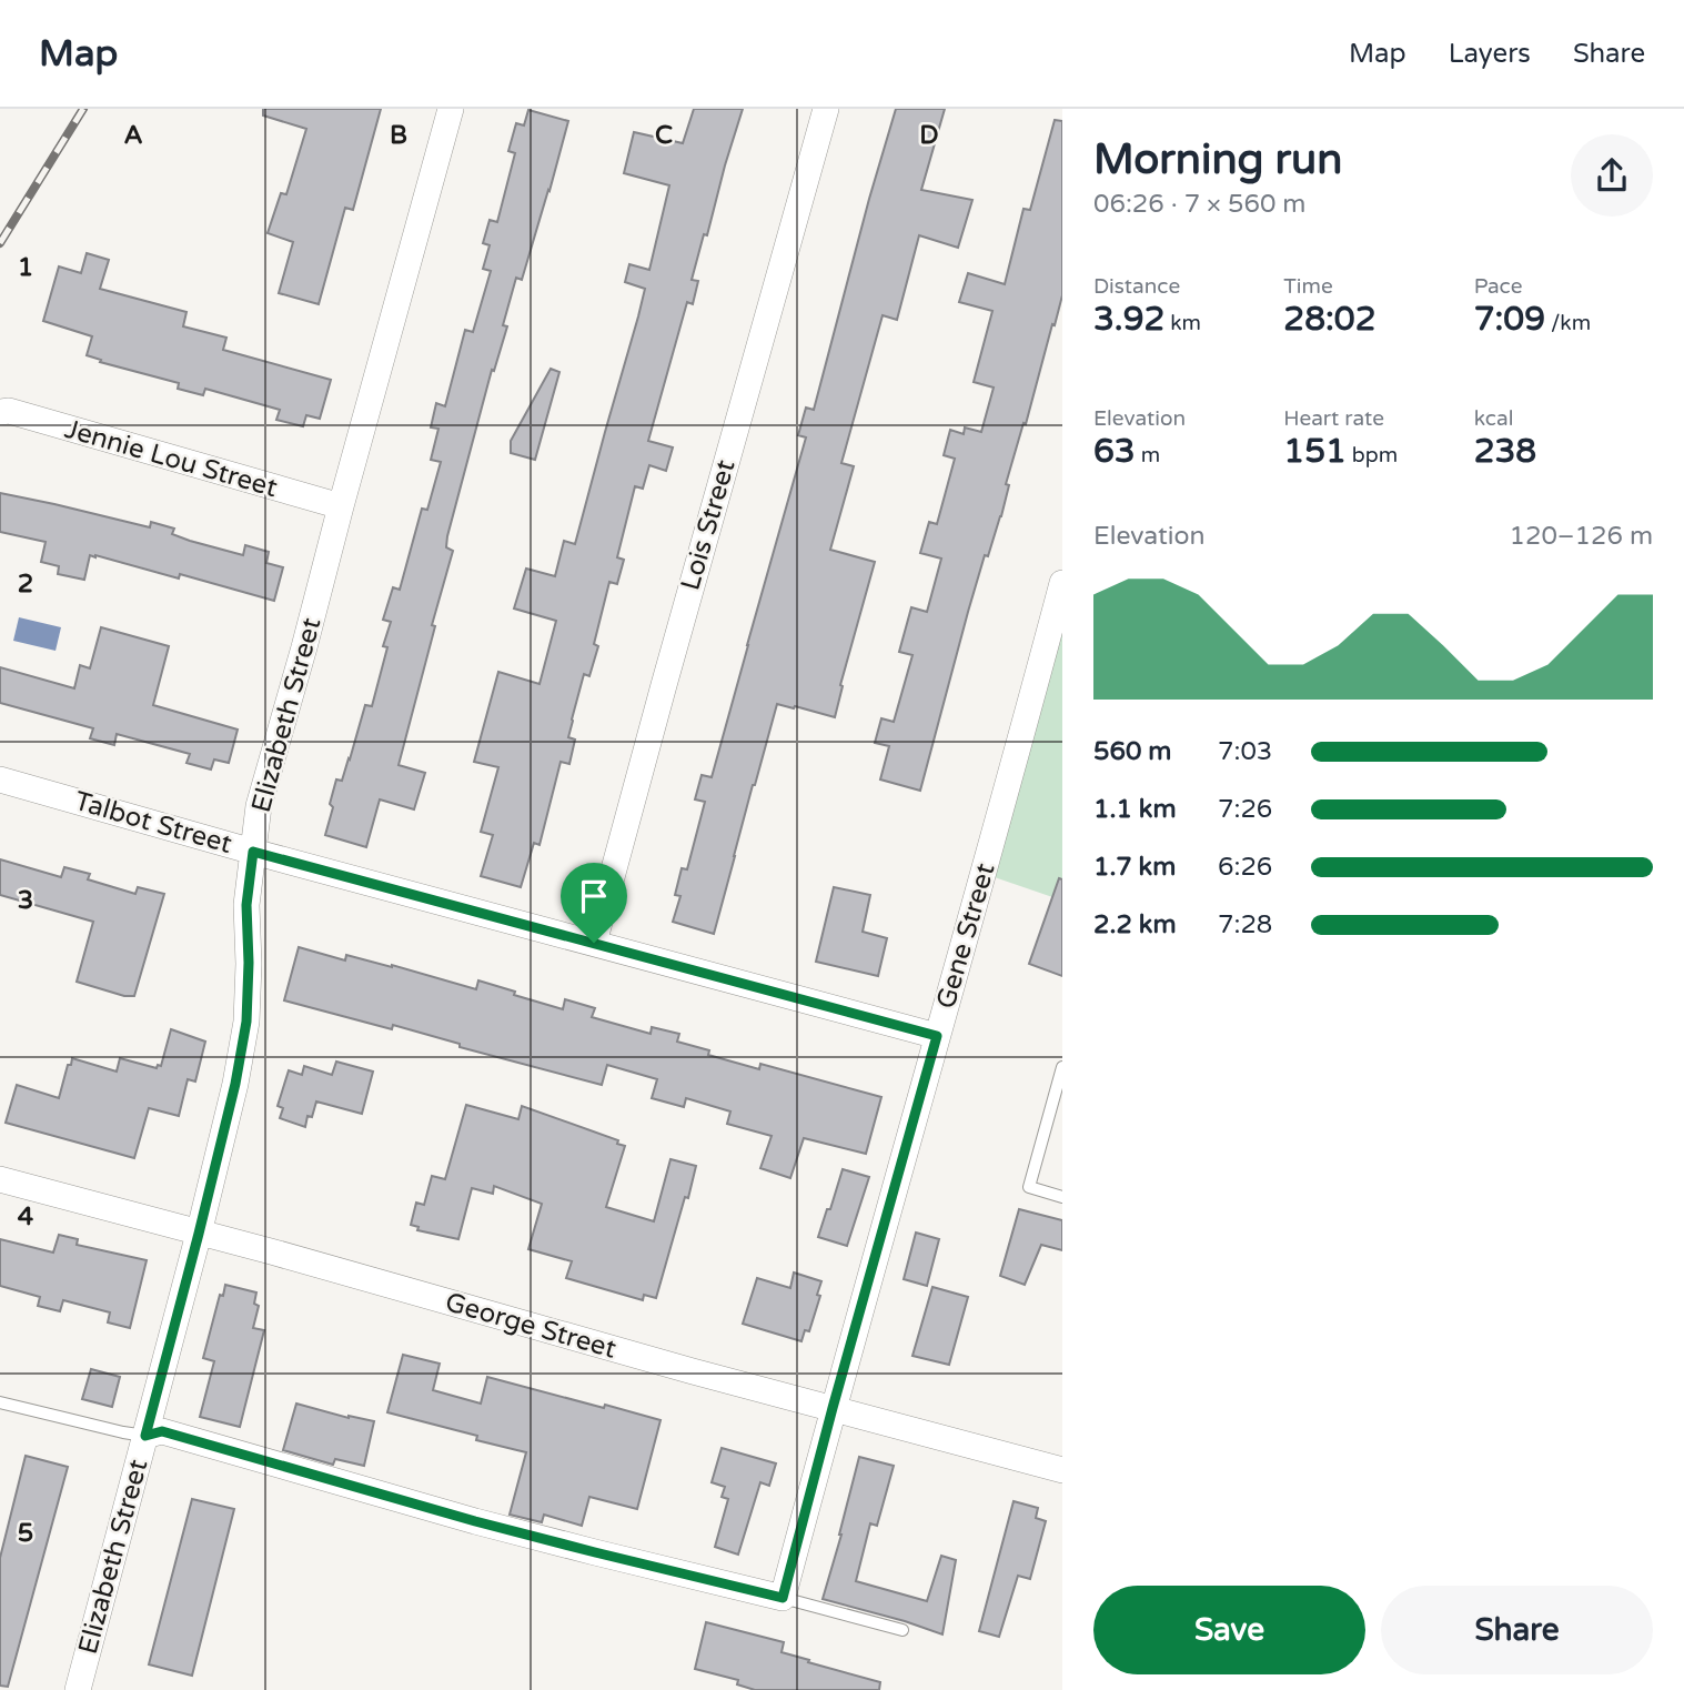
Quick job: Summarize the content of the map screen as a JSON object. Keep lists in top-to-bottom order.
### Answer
{
  "streets": {
    "street": [
      "Jennie Lou Street",
      "Lois Street",
      "Elizabeth Street",
      "Talbot Street",
      "Gene Street",
      "George Street"
    ]
  },
  "crossings": [
    ["Jennie Lou Street", "Elizabeth Street"],
    ["Lois Street", "Talbot Street"],
    ["Elizabeth Street", "Talbot Street"],
    ["Elizabeth Street", "George Street"],
    ["Talbot Street", "Gene Street"],
    ["Gene Street", "George Street"]
  ],
  "page": {
    "header": "Map",
    "nav": ["Map", "Layers", "Share"],
    "heading": ["Morning run", "06:26 · 7 × 560 m"],
    "stats": [
      ["Distance", "3.92 km"],
      ["Time", "28:02"],
      ["Pace", "7:09 /km"],
      ["Elevation", "63 m"],
      ["Heart rate", "151 bpm"],
      ["kcal", "238"]
    ],
    "chart": ["Elevation", "120–126 m"],
    "list": [
      {
        "name": "560 m",
        "note": "7:03"
      },
      {
        "name": "1.1 km",
        "note": "7:26"
      },
      {
        "name": "1.7 km",
        "note": "6:26"
      },
      {
        "name": "2.2 km",
        "note": "7:28"
      }
    ],
    "buttons": ["Save", "Share"]
  },
  "grid": {
    "columns": [
      "A",
      "B",
      "C",
      "D"
    ],
    "rows": [
      "1",
      "2",
      "3",
      "4",
      "5"
    ]
  }
}
